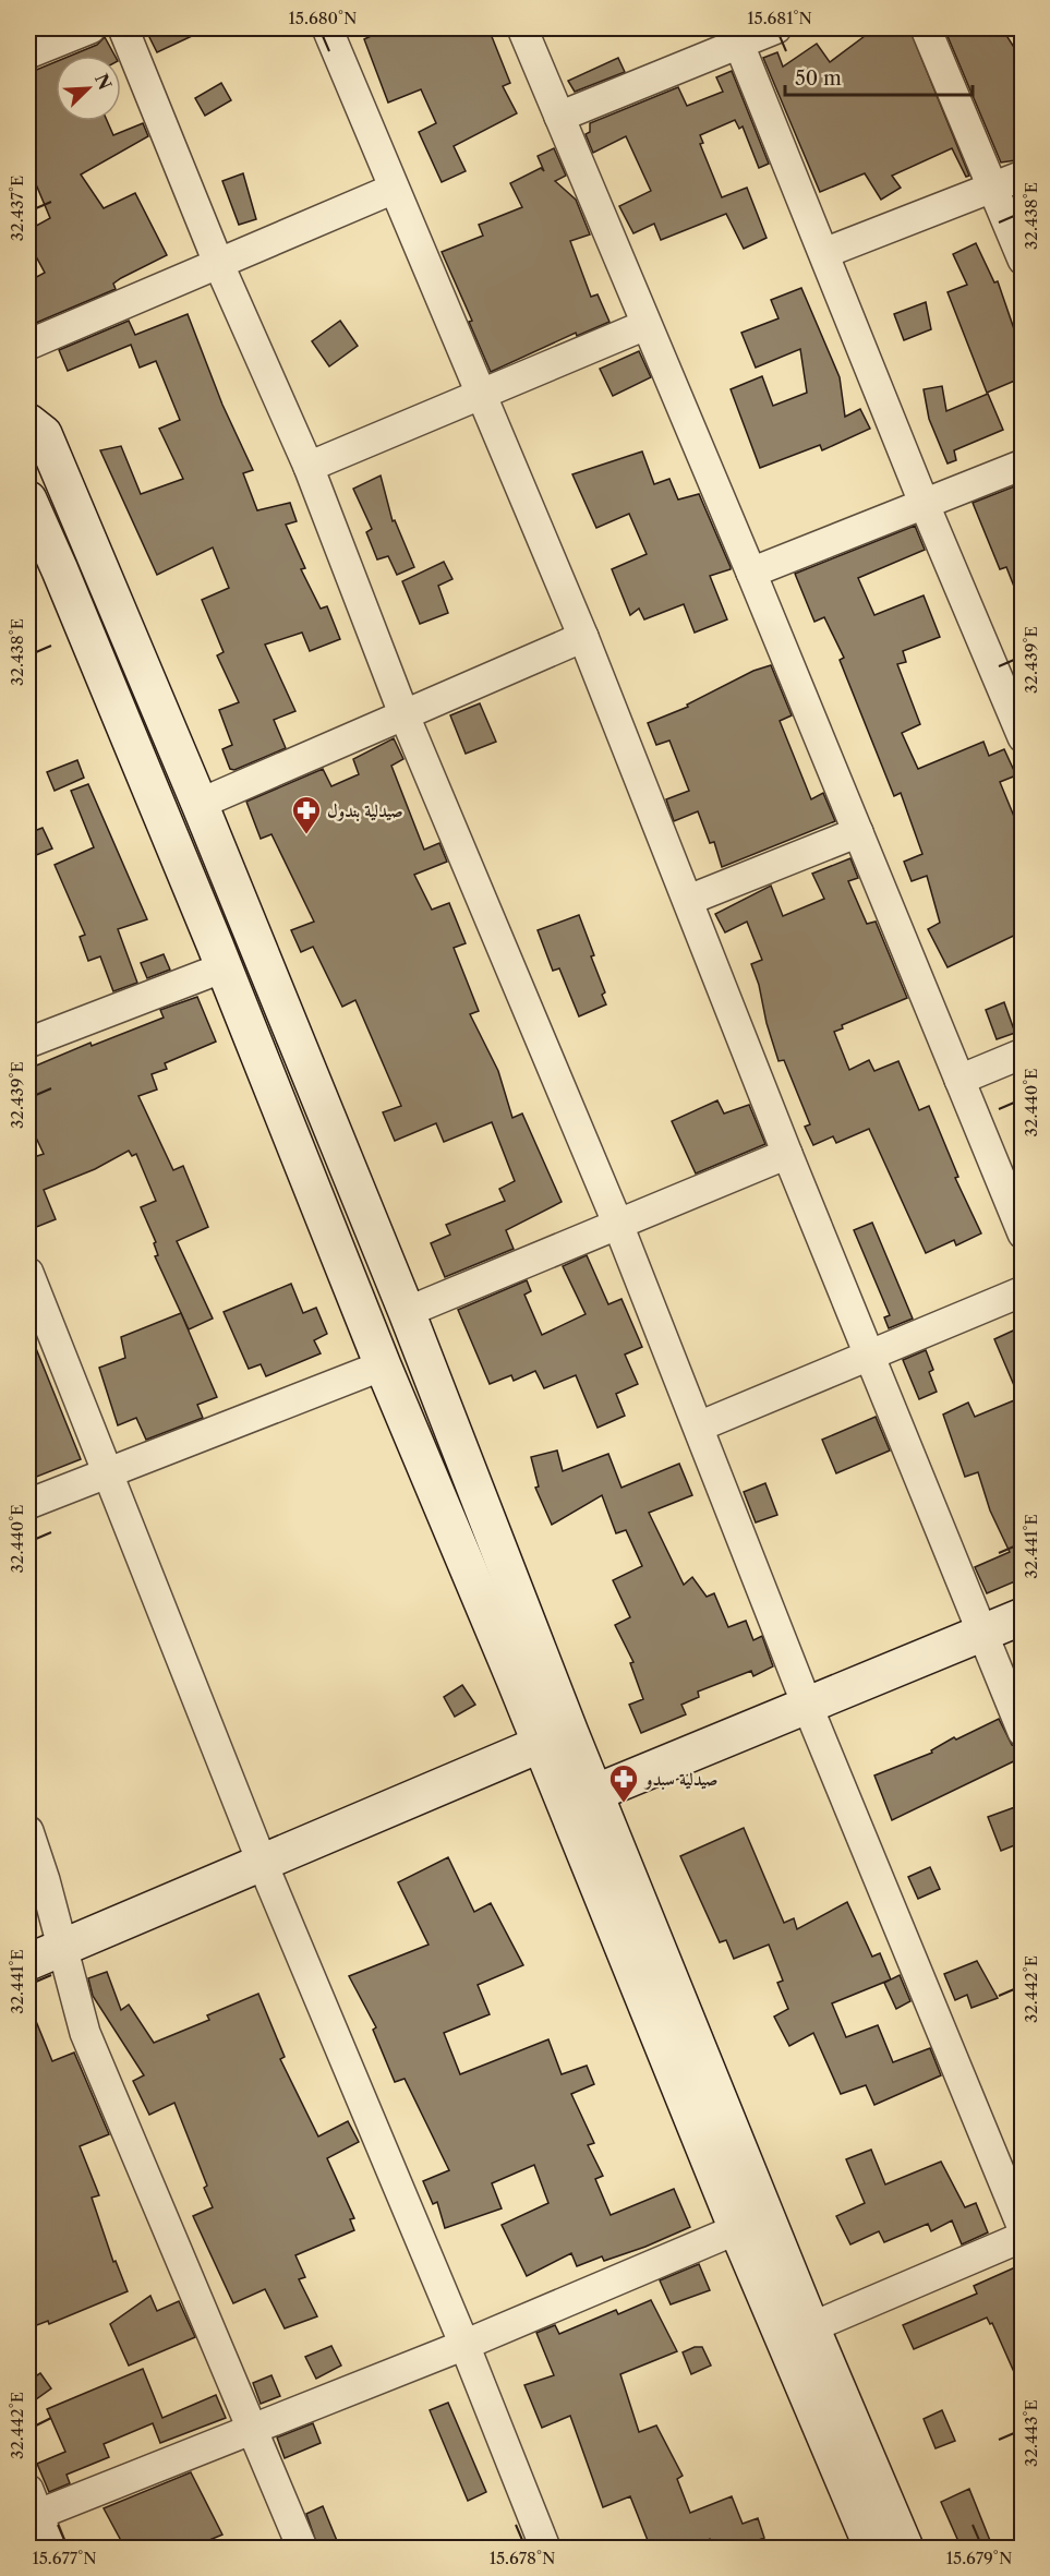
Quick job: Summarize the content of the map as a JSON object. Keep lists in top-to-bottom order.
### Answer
{
  "places": {
    "pharmacy": ["صيدلية بندول", "صيدلية سبدو"]
  },
  "scale_bar": "50 m",
  "north": "top right",
  "coordinates": [
    "15.680°N",
    "15.681°N",
    "32.437°E",
    "32.438°E",
    "32.439°E",
    "32.440°E",
    "32.441°E",
    "32.442°E",
    "32.443°E",
    "15.677°N",
    "15.678°N",
    "15.679°N"
  ]
}
